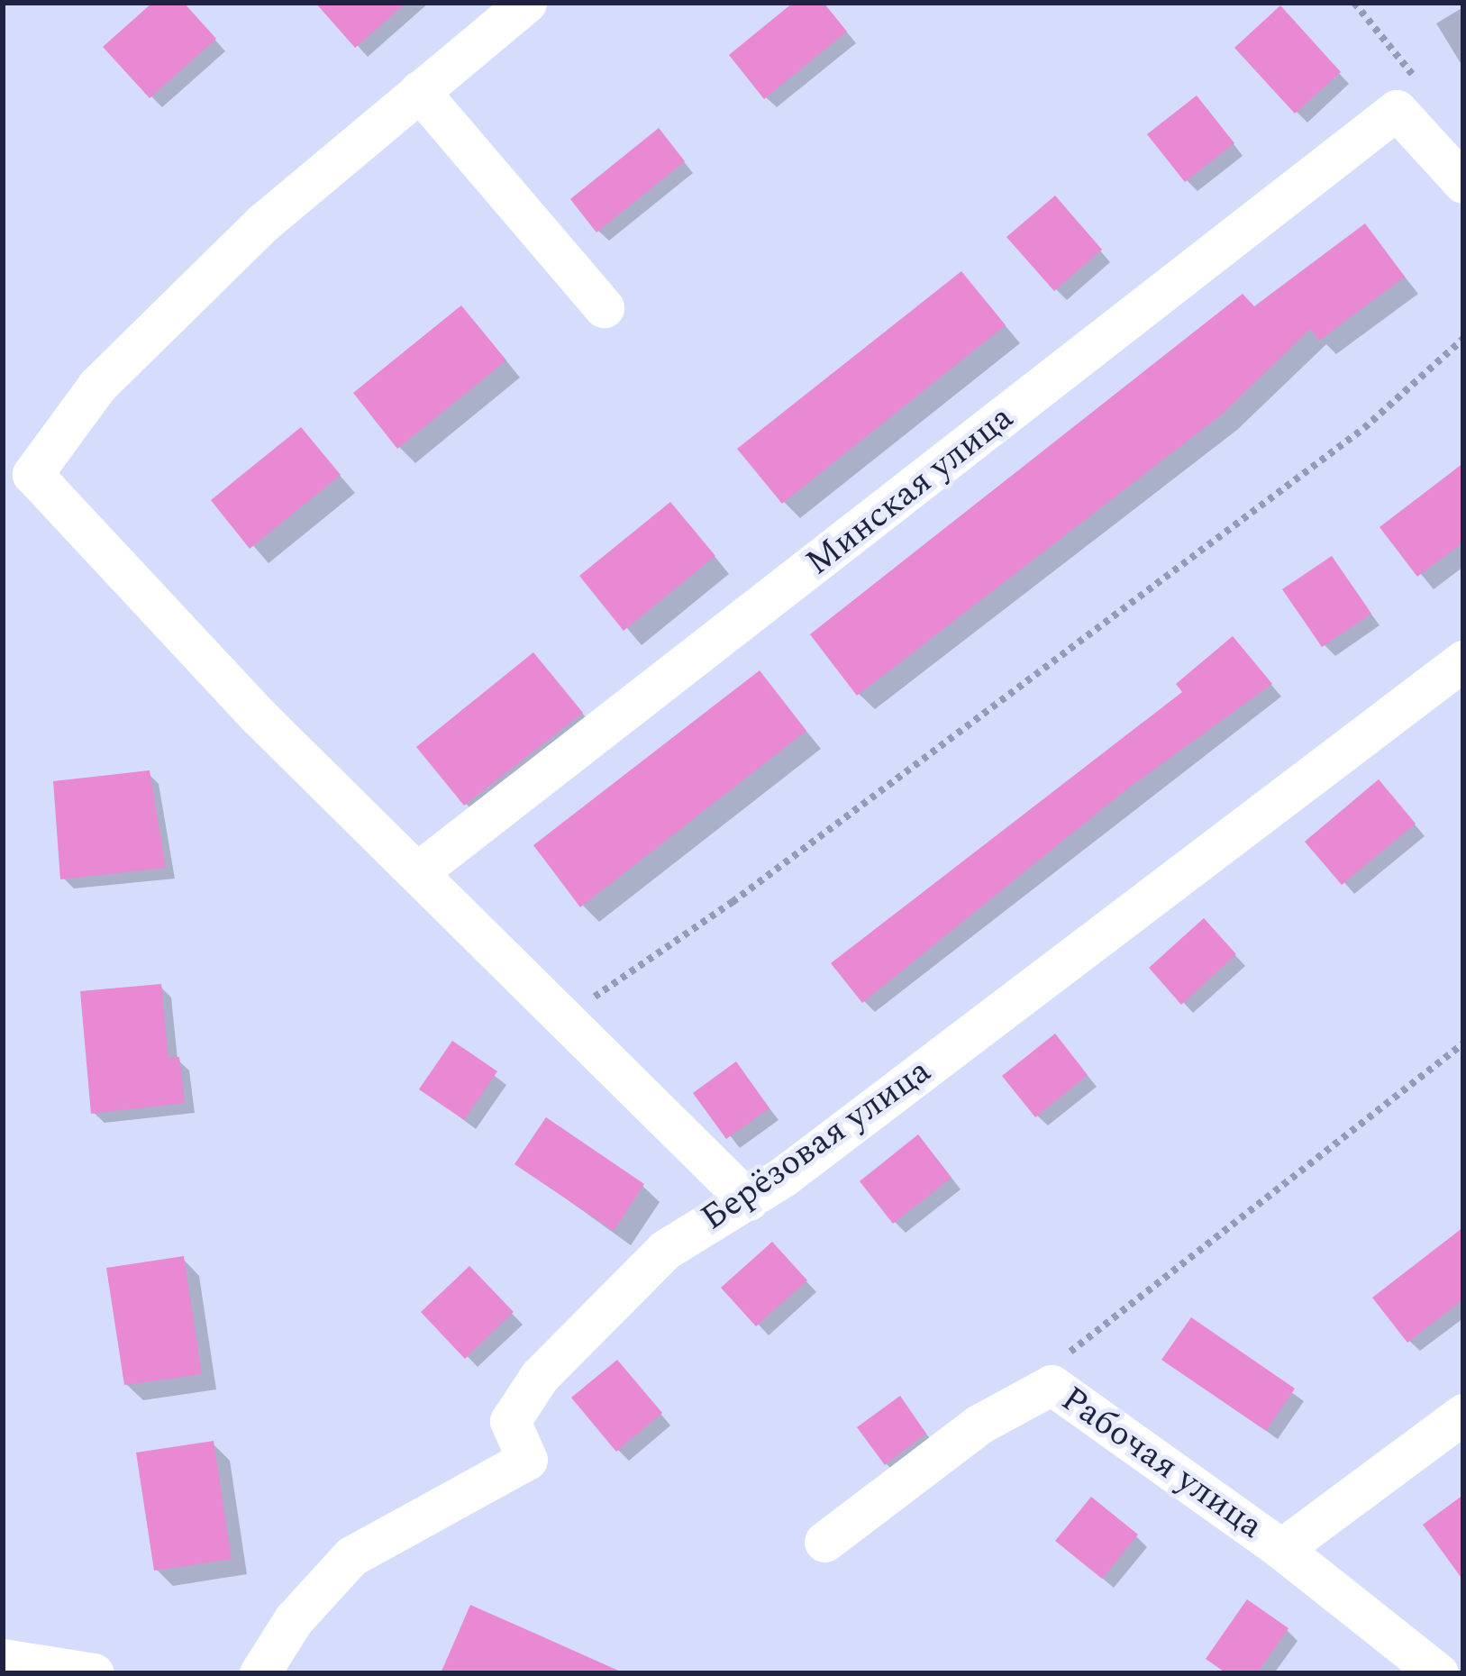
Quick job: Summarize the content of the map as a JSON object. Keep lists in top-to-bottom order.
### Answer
{
  "streets": {
    "street": ["Минская улица", "Берёзовая улица", "Рабочая улица"]
  }
}
